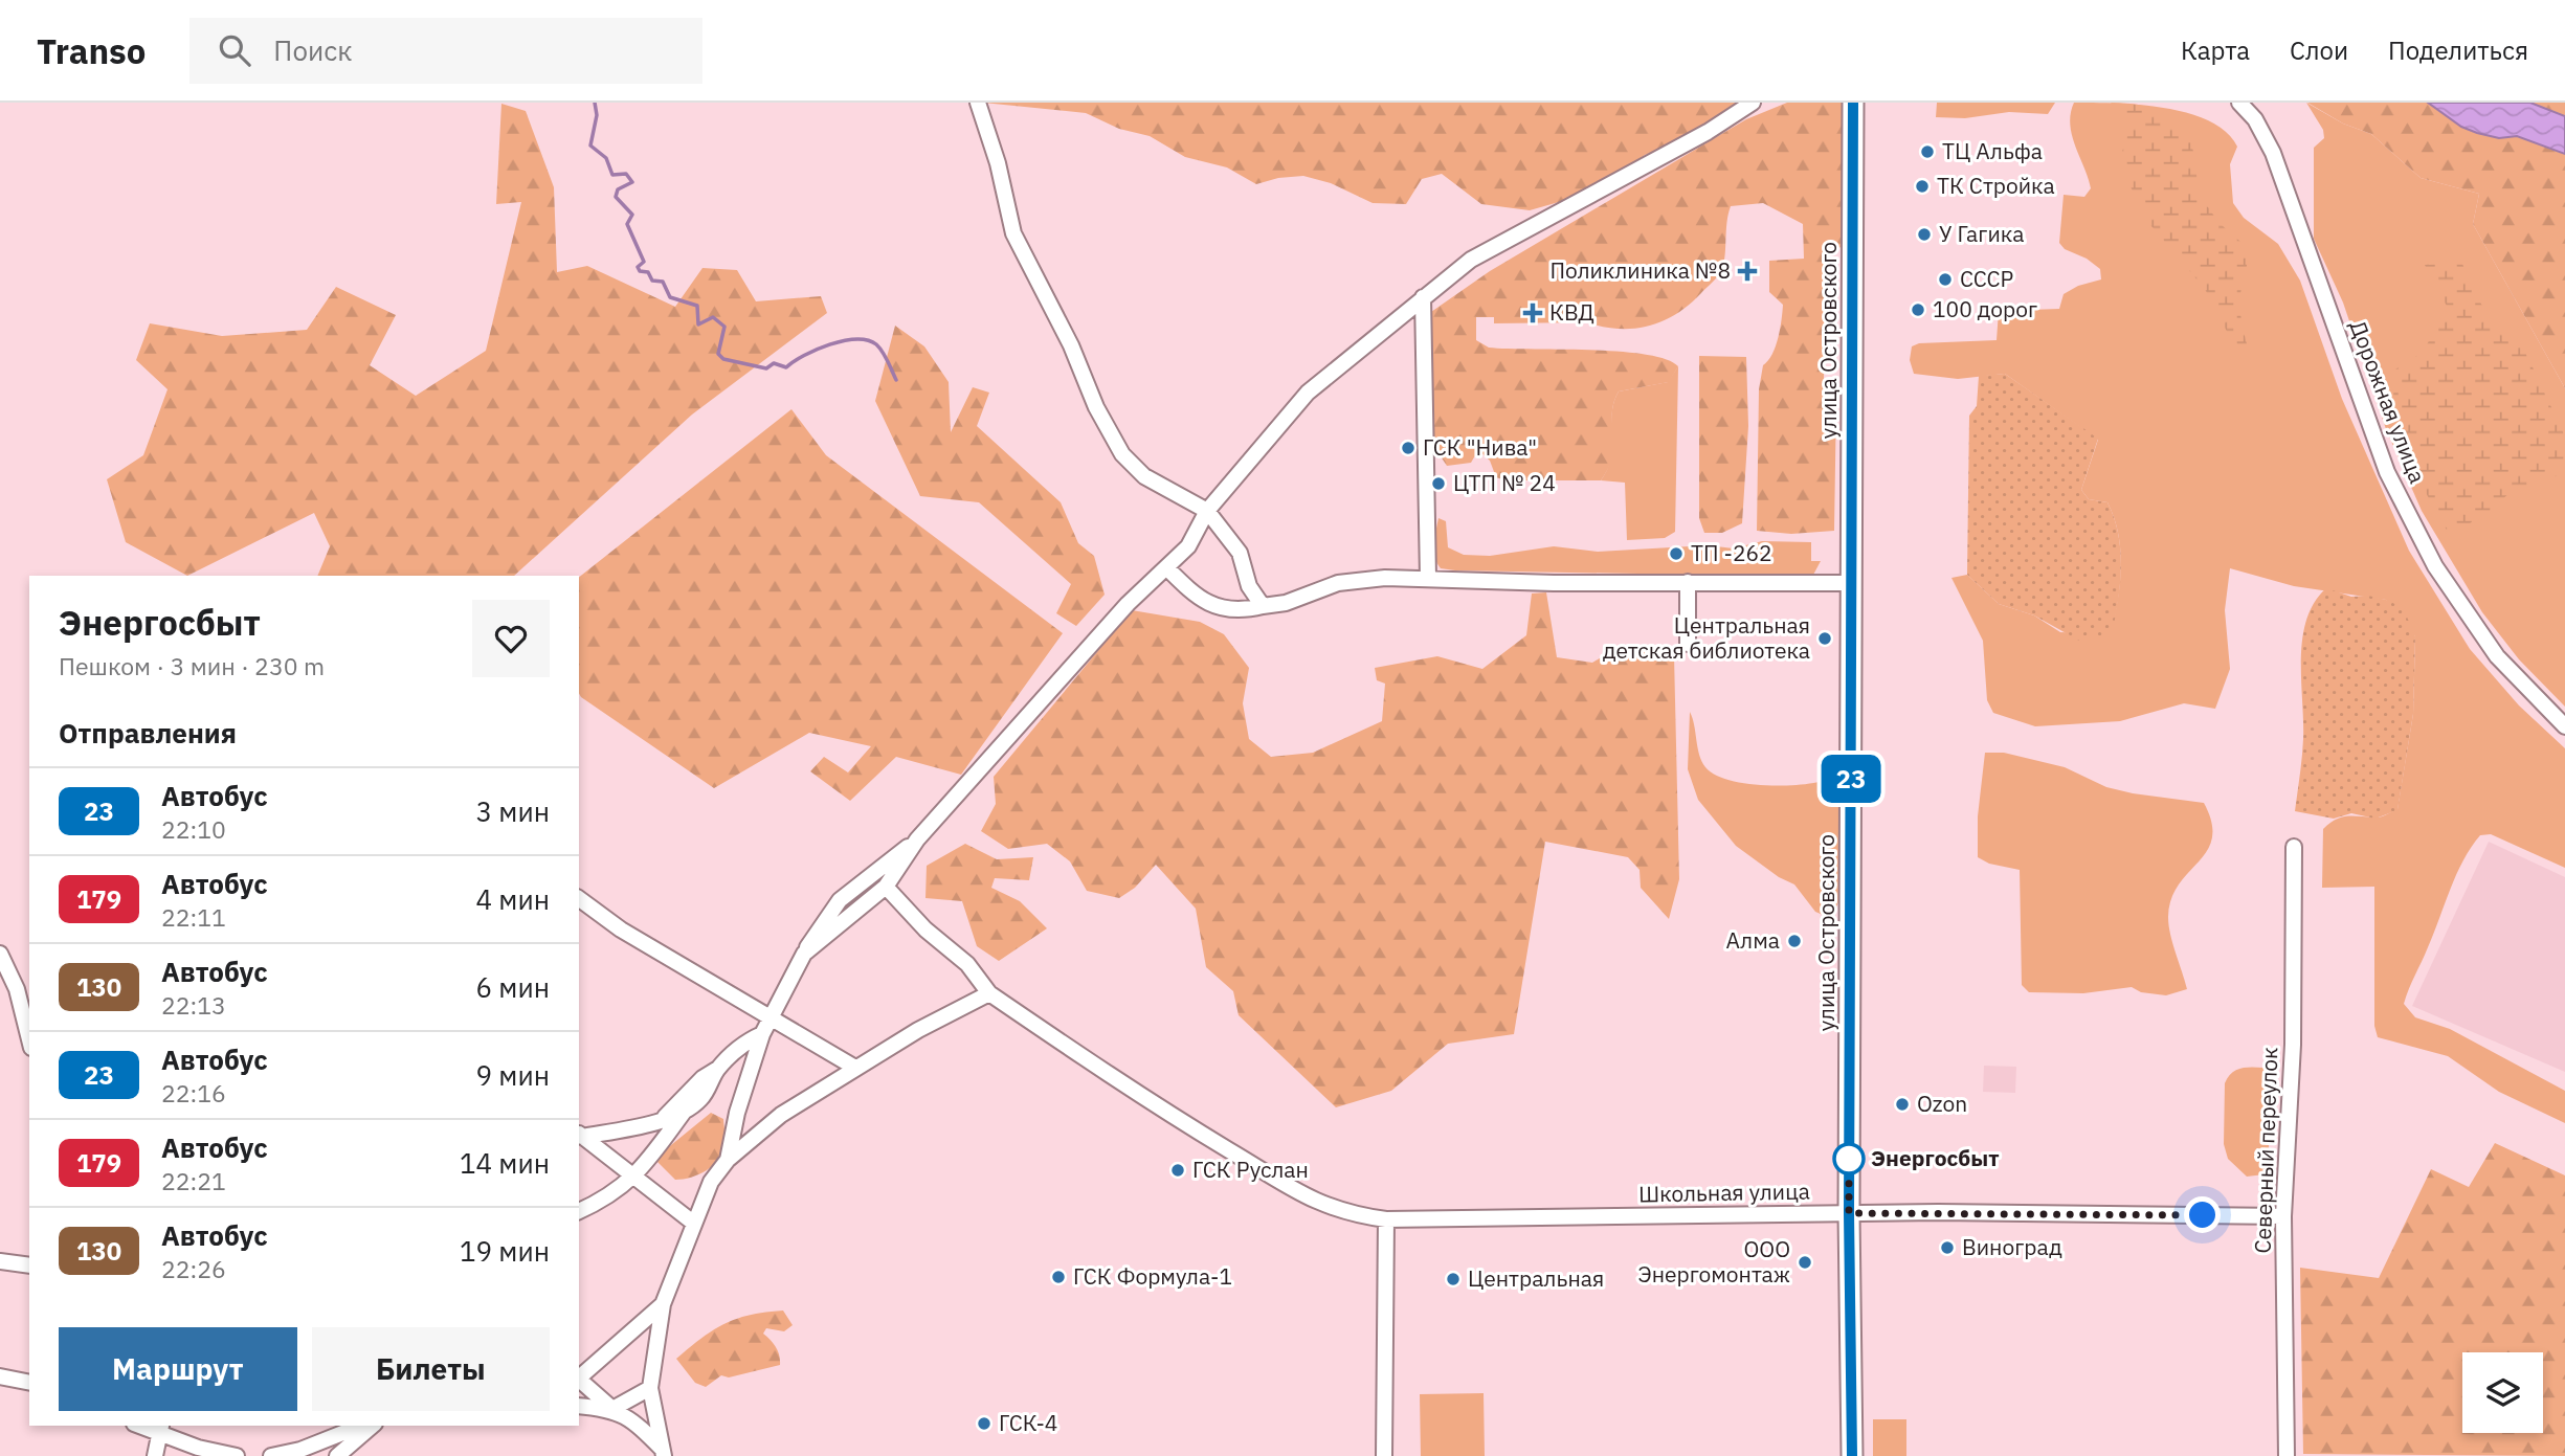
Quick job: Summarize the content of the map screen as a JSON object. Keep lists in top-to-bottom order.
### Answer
{
  "streets": {
    "main road": ["улица Островского"],
    "street": ["Дорожная улица", "Северный переулок", "Школьная улица"]
  },
  "crossings": [
    ["улица Островского", "Школьная улица"],
    ["Северный переулок", "Школьная улица"]
  ],
  "places": {
    "other": [
      "ТЦ Альфа",
      "ТК Стройка",
      "У Гагика",
      "СССР",
      "100 дорог",
      "ГСК \"Нива\"",
      "ЦТП № 24",
      "ТП -262",
      "Центральная детская библиотека",
      "Алма",
      "Ozon",
      "Энергосбыт",
      "ГСК Руслан",
      "Виноград",
      "ООО Энергомонтаж",
      "ГСК Формула-1",
      "Центральная",
      "ГСК-4"
    ],
    "health": ["Поликлиника №8", "КВД"]
  },
  "lines": ["bus line 23"],
  "page": {
    "header": "Transo",
    "search": "Поиск",
    "nav": ["Карта", "Слои", "Поделиться"],
    "on_map": "23",
    "heading": [
      ["Энергосбыт", "Пешком · 3 мин · 230 m"],
      "Отправления"
    ],
    "list": [
      {
        "mark": "23",
        "name": "Автобус",
        "note": "22:10",
        "value": "3 мин"
      },
      {
        "mark": "179",
        "name": "Автобус",
        "note": "22:11",
        "value": "4 мин"
      },
      {
        "mark": "130",
        "name": "Автобус",
        "note": "22:13",
        "value": "6 мин"
      },
      {
        "mark": "23",
        "name": "Автобус",
        "note": "22:16",
        "value": "9 мин"
      },
      {
        "mark": "179",
        "name": "Автобус",
        "note": "22:21",
        "value": "14 мин"
      },
      {
        "mark": "130",
        "name": "Автобус",
        "note": "22:26",
        "value": "19 мин"
      }
    ],
    "buttons": ["Маршрут", "Билеты"]
  }
}
